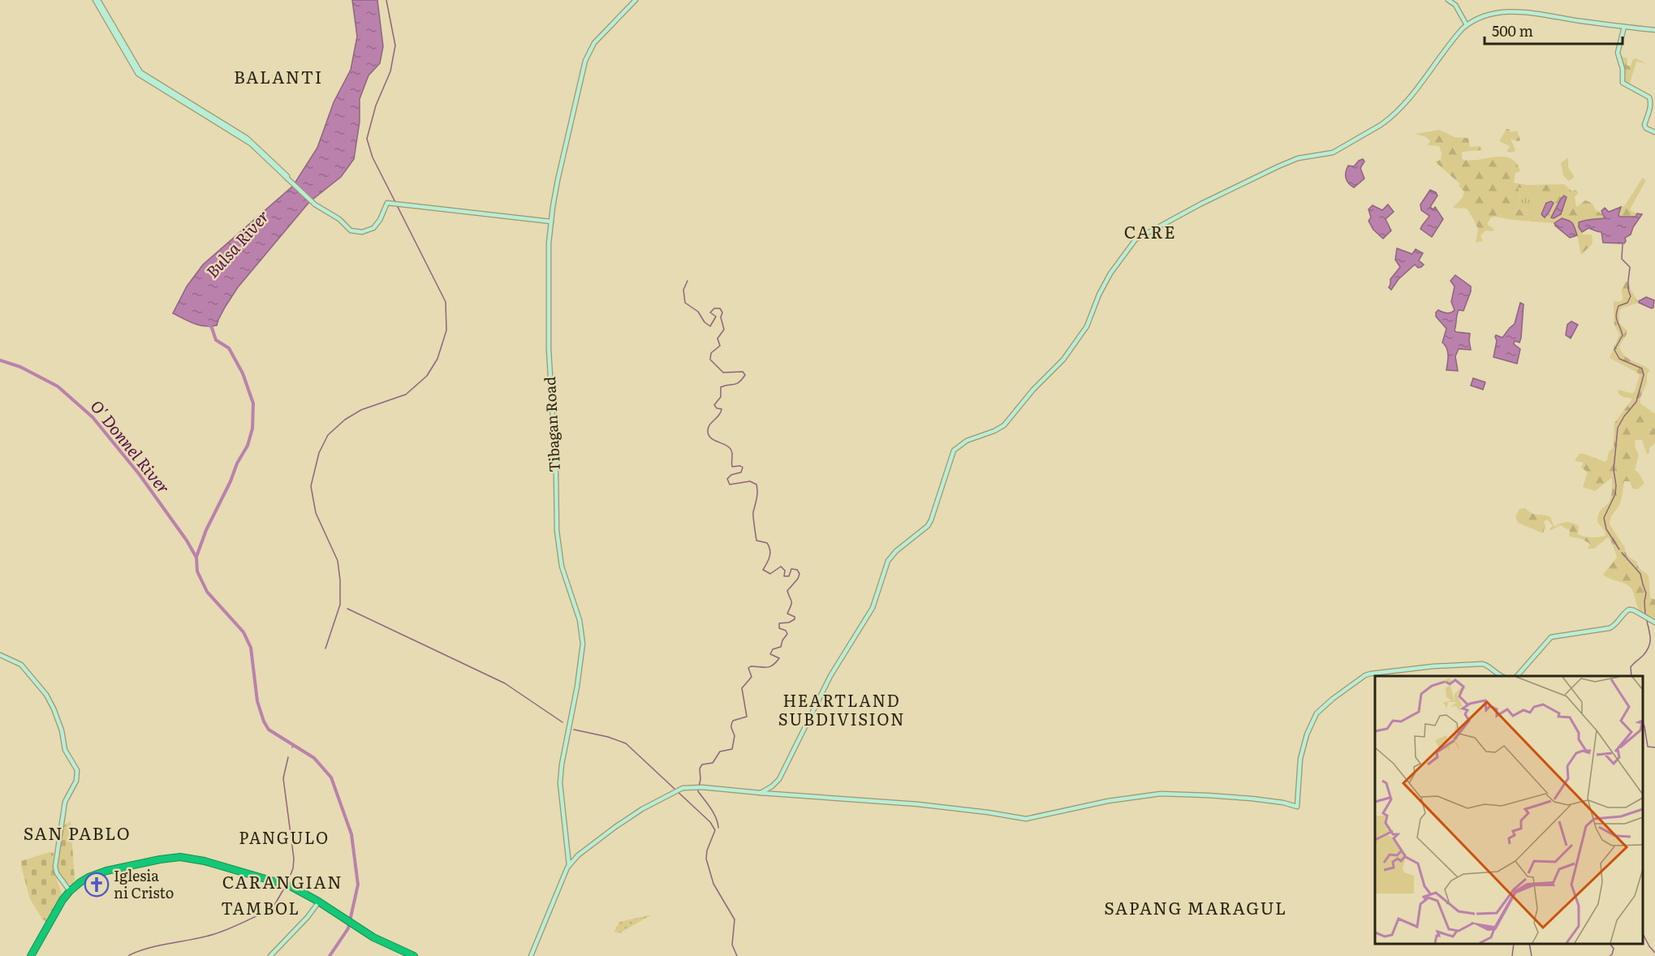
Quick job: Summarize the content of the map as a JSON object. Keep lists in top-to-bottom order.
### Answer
{
  "streets": {
    "main road": ["Tibagan Road"]
  },
  "districts": [
    "BALANTI",
    "CARE",
    "HEARTLAND SUBDIVISION",
    "SAN PABLO",
    "PANGULO",
    "CARANGIAN",
    "TAMBOL",
    "SAPANG MARAGUL"
  ],
  "water": ["Bulsa River", "O' Donnel River"],
  "places": {
    "church": ["Iglesia ni Cristo"]
  },
  "scale_bar": "500 m"
}
